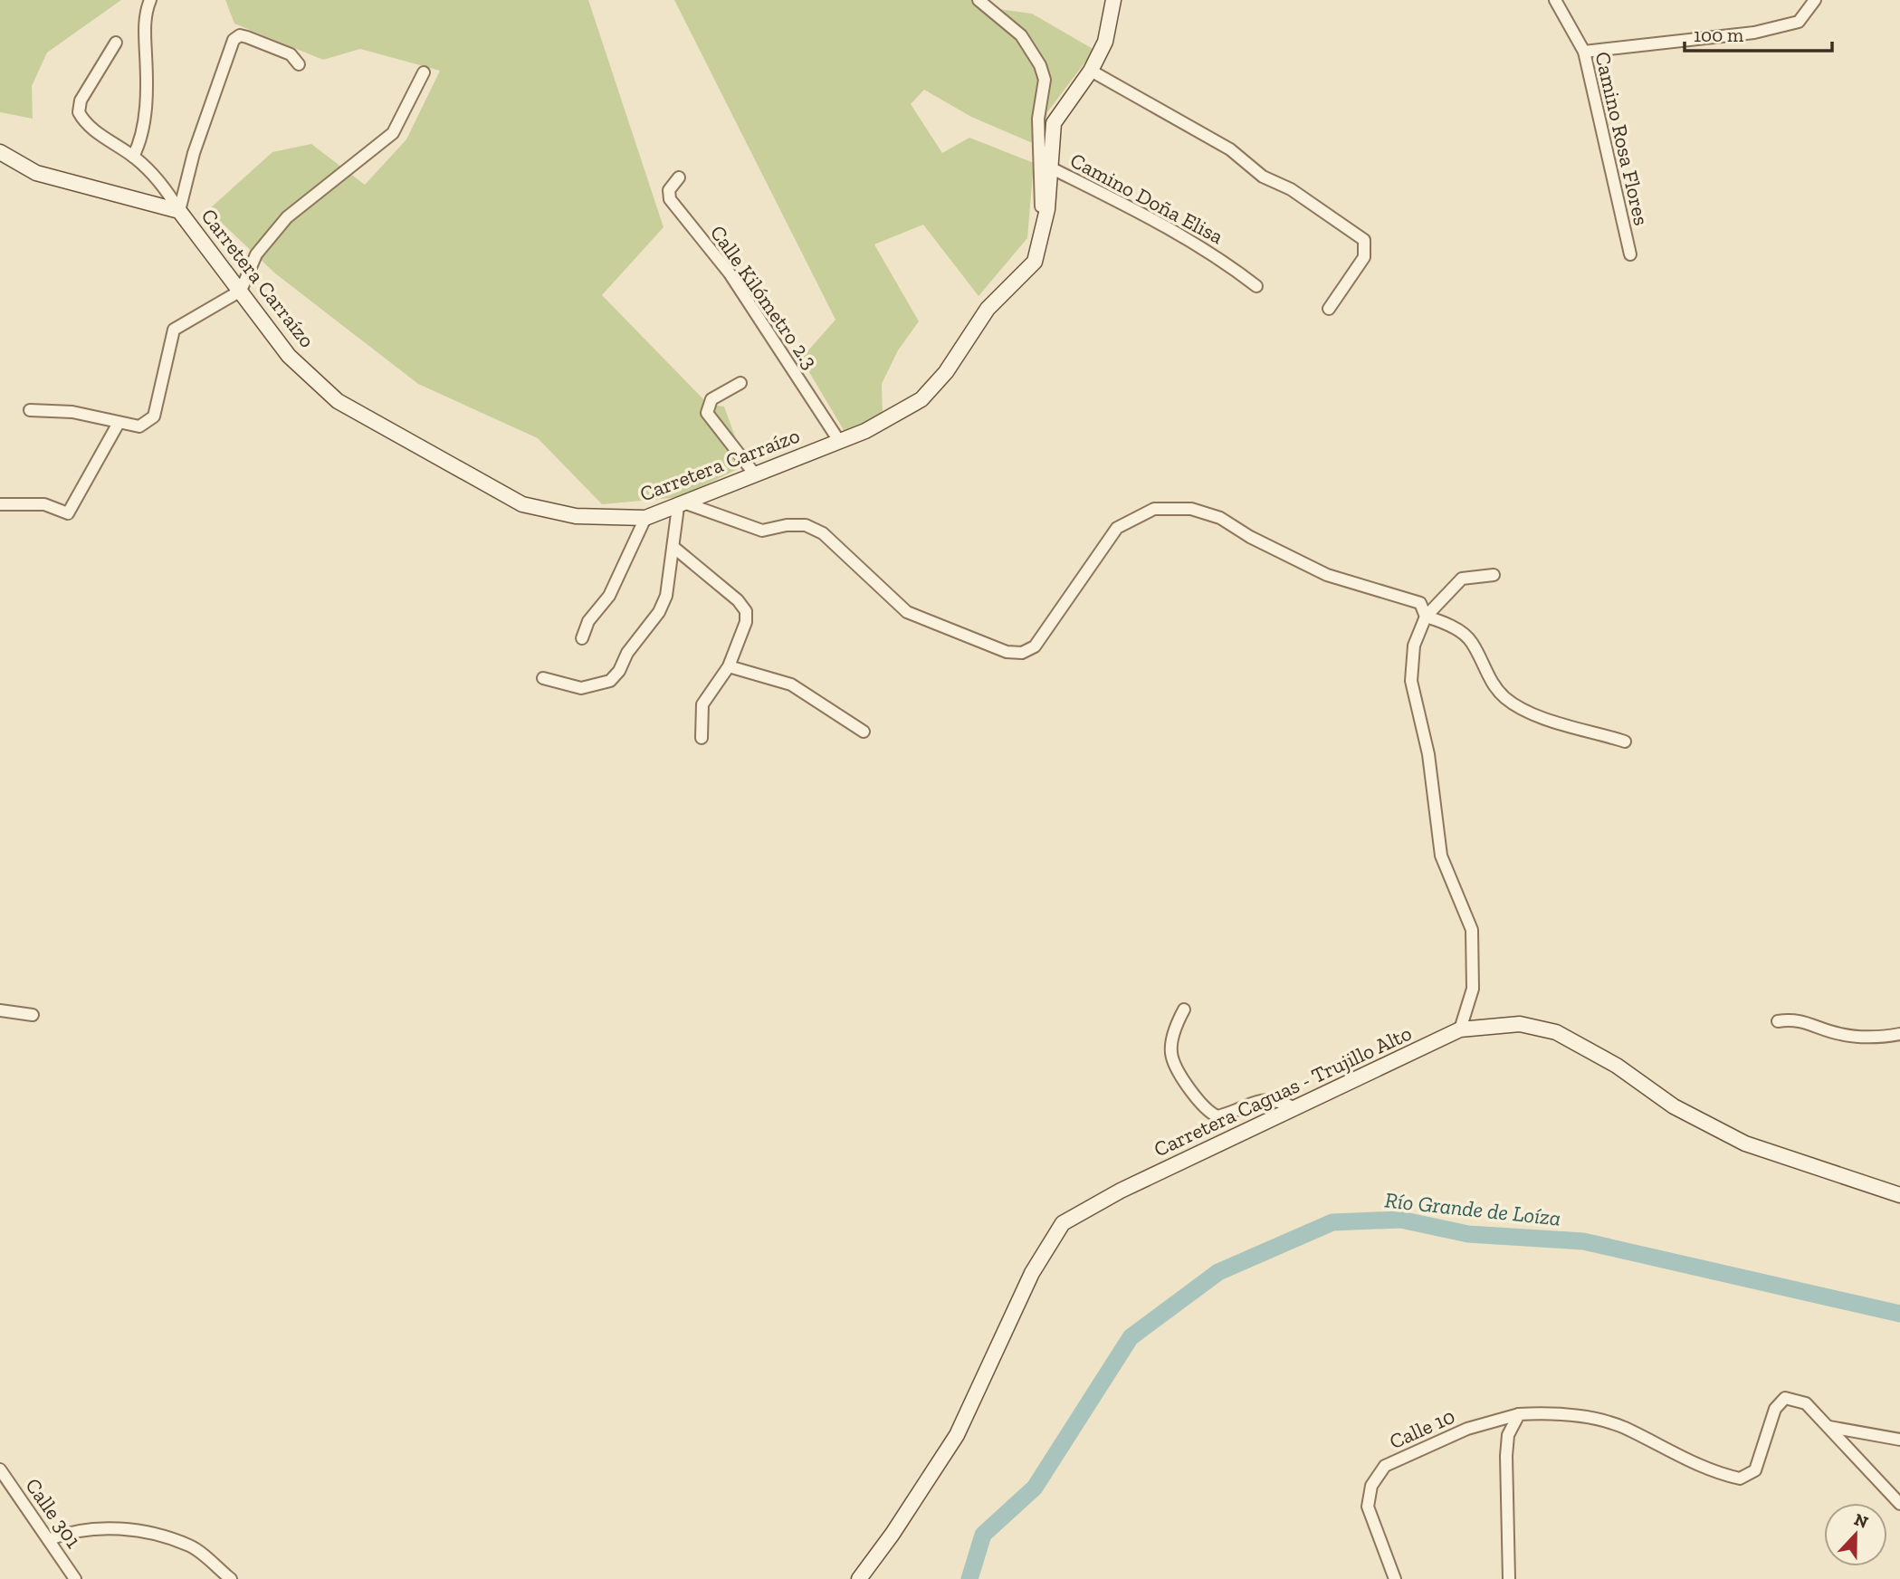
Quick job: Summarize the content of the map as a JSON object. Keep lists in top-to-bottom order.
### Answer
{
  "streets": {
    "street": [
      "Camino Rosa Flores",
      "Camino Doña Elisa",
      "Carretera Carraízo",
      "Calle Kilómetro 2.3",
      "Carretera Caguas - Trujillo Alto",
      "Calle 10",
      "Calle 301"
    ]
  },
  "crossings": [
    ["Camino Doña Elisa", "Carretera Carraízo"],
    ["Carretera Carraízo", "Calle Kilómetro 2.3"]
  ],
  "water": ["Río Grande de Loíza"],
  "scale_bar": "100 m",
  "north": "top"
}
